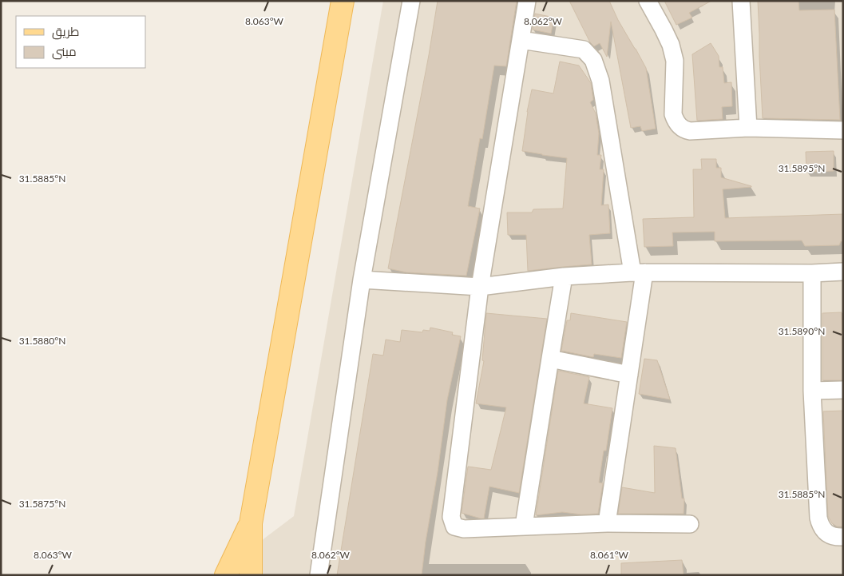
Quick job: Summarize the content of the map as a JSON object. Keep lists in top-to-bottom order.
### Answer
{
  "legend": ["طريق", "مبنى"],
  "coordinates": [
    "8.063°W",
    "8.062°W",
    "31.5895°N",
    "31.5885°N",
    "31.5890°N",
    "31.5880°N",
    "31.5875°N",
    "8.061°W"
  ]
}
